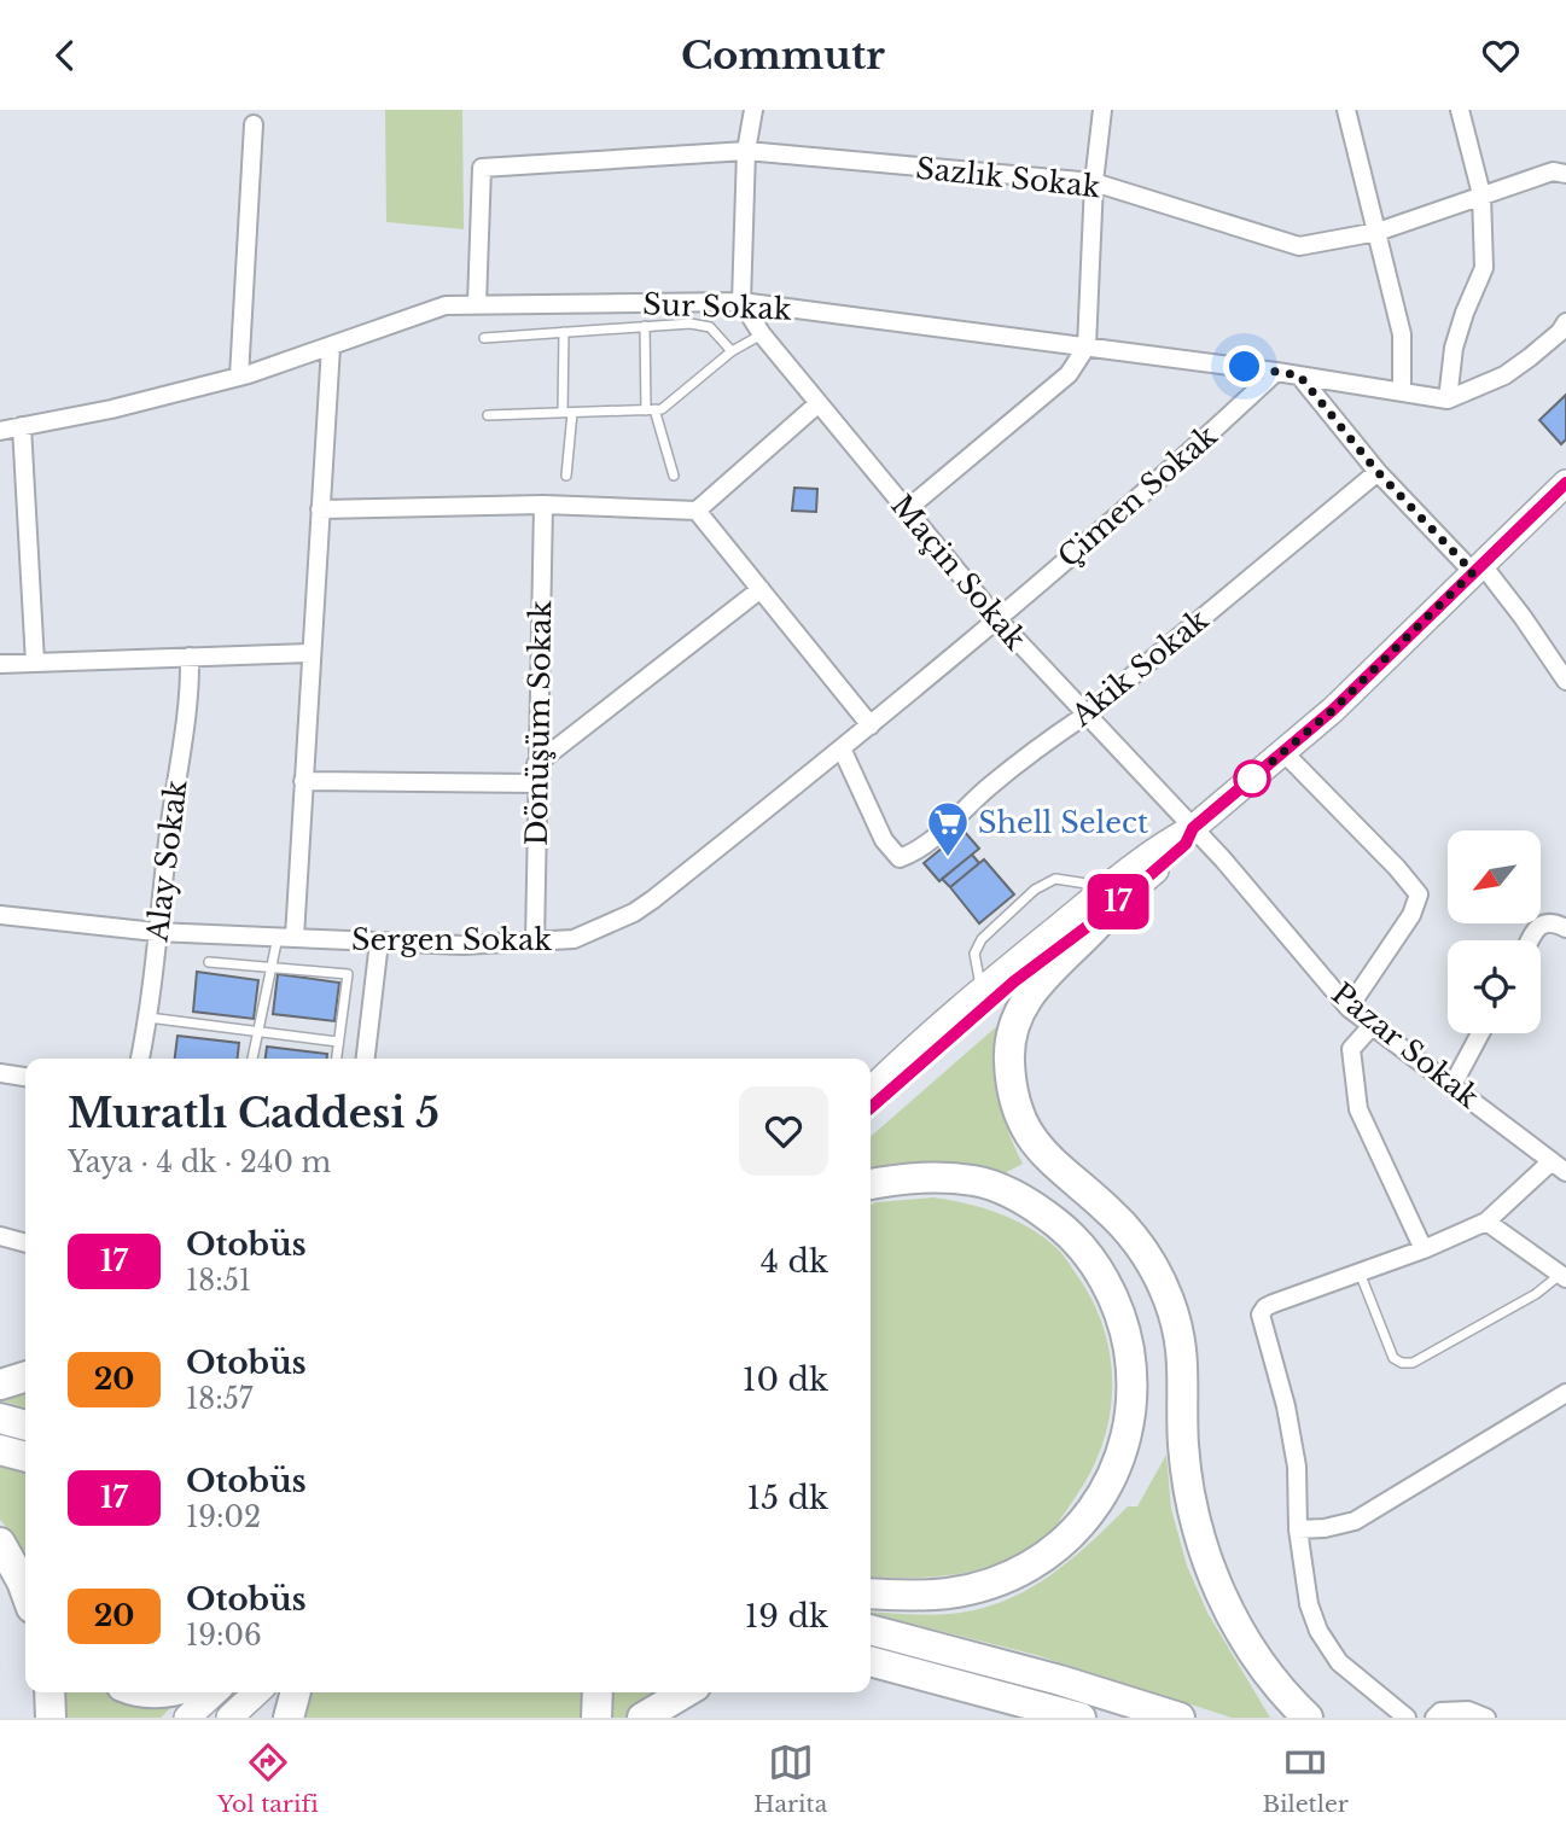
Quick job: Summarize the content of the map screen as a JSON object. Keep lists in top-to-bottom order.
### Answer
{
  "streets": {
    "street": [
      "Sazlık Sokak",
      "Sur Sokak",
      "Çimen Sokak",
      "Maçin Sokak",
      "Akik Sokak",
      "Dönüşüm Sokak",
      "Alay Sokak",
      "Sergen Sokak",
      "Pazar Sokak"
    ]
  },
  "crossings": [
    ["Sazlık Sokak", "Sur Sokak"],
    ["Sur Sokak", "Çimen Sokak"],
    ["Sur Sokak", "Maçin Sokak"],
    ["Çimen Sokak", "Maçin Sokak"],
    ["Çimen Sokak", "Sergen Sokak"],
    ["Maçin Sokak", "Akik Sokak"],
    ["Maçin Sokak", "Sergen Sokak"],
    ["Maçin Sokak", "Pazar Sokak"],
    ["Akik Sokak", "Sergen Sokak"],
    ["Dönüşüm Sokak", "Sergen Sokak"],
    ["Alay Sokak", "Sergen Sokak"]
  ],
  "places": {
    "supermarket": ["Shell Select"]
  },
  "lines": ["bus line 17"],
  "north": "bottom left",
  "page": {
    "header": "Commutr",
    "on_map": "17",
    "heading": ["Muratlı Caddesi 5", "Yaya · 4 dk · 240 m"],
    "list": [
      {
        "mark": "17",
        "name": "Otobüs",
        "note": "18:51",
        "value": "4 dk"
      },
      {
        "mark": "20",
        "name": "Otobüs",
        "note": "18:57",
        "value": "10 dk"
      },
      {
        "mark": "17",
        "name": "Otobüs",
        "note": "19:02",
        "value": "15 dk"
      },
      {
        "mark": "20",
        "name": "Otobüs",
        "note": "19:06",
        "value": "19 dk"
      }
    ],
    "tabs": ["Yol tarifi", "Harita", "Biletler"]
  }
}
